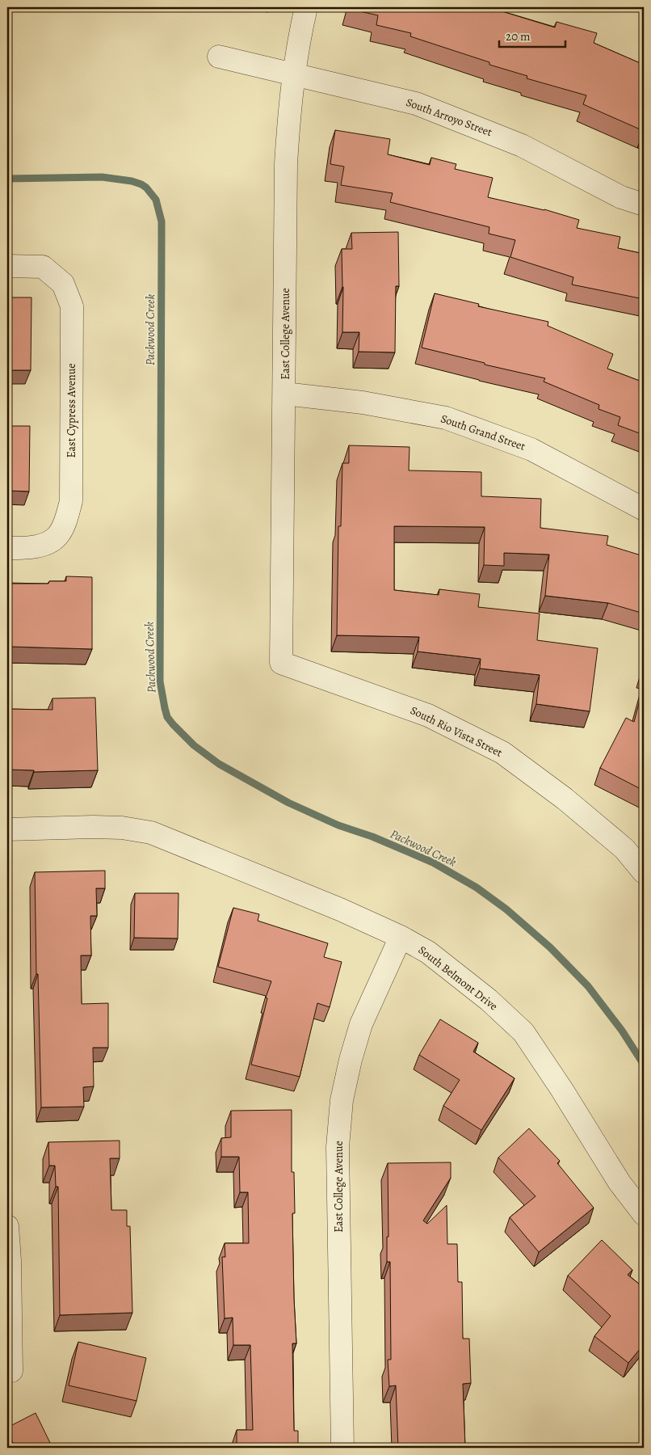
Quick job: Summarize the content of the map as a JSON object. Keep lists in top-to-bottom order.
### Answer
{
  "streets": {
    "street": [
      "South Arroyo Street",
      "East College Avenue",
      "East Cypress Avenue",
      "South Grand Street",
      "South Rio Vista Street",
      "South Belmont Drive"
    ]
  },
  "crossings": [
    ["South Arroyo Street", "East College Avenue"],
    ["East College Avenue", "South Grand Street"],
    ["East College Avenue", "South Rio Vista Street"],
    ["East College Avenue", "South Belmont Drive"]
  ],
  "water": ["Packwood Creek"],
  "scale_bar": "20 m"
}
